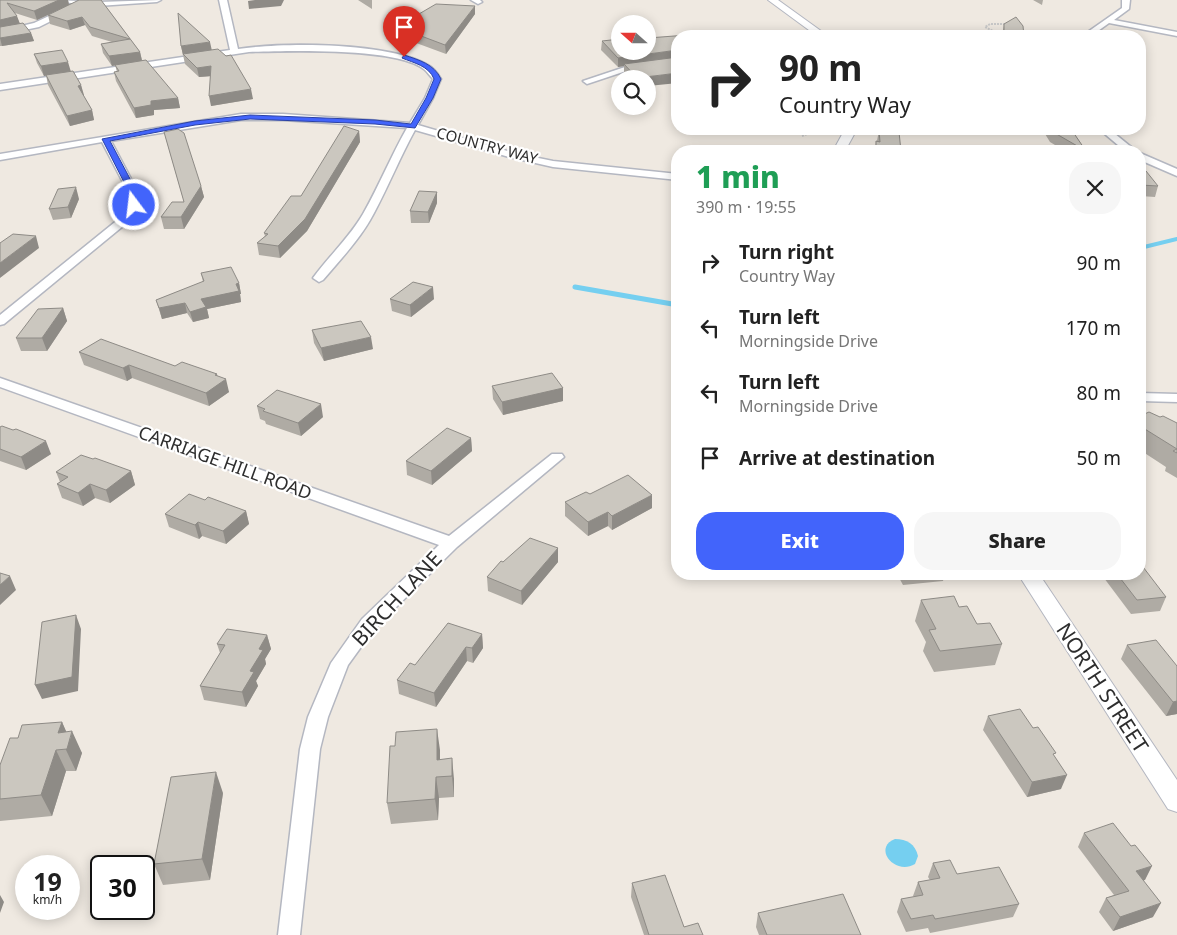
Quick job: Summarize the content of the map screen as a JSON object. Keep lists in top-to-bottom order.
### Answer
{
  "streets": {
    "street": [
      "COUNTRY WAY",
      "CARRIAGE HILL ROAD",
      "BIRCH LANE",
      "NORTH STREET"
    ]
  },
  "crossings": [
    ["CARRIAGE HILL ROAD", "BIRCH LANE"]
  ],
  "north": "left",
  "page": {
    "turn": ["90 m", "Country Way"],
    "heading": ["1 min", "390 m · 19:55"],
    "list": [
      {
        "name": "Turn right",
        "note": "Country Way",
        "value": "90 m"
      },
      {
        "name": "Turn left",
        "note": "Morningside Drive",
        "value": "170 m"
      },
      {
        "name": "Turn left",
        "note": "Morningside Drive",
        "value": "80 m"
      },
      {
        "name": "Arrive at destination",
        "value": "50 m"
      }
    ],
    "buttons": ["Exit", "Share"],
    "speed": "19 km/h",
    "limit": "30"
  }
}
